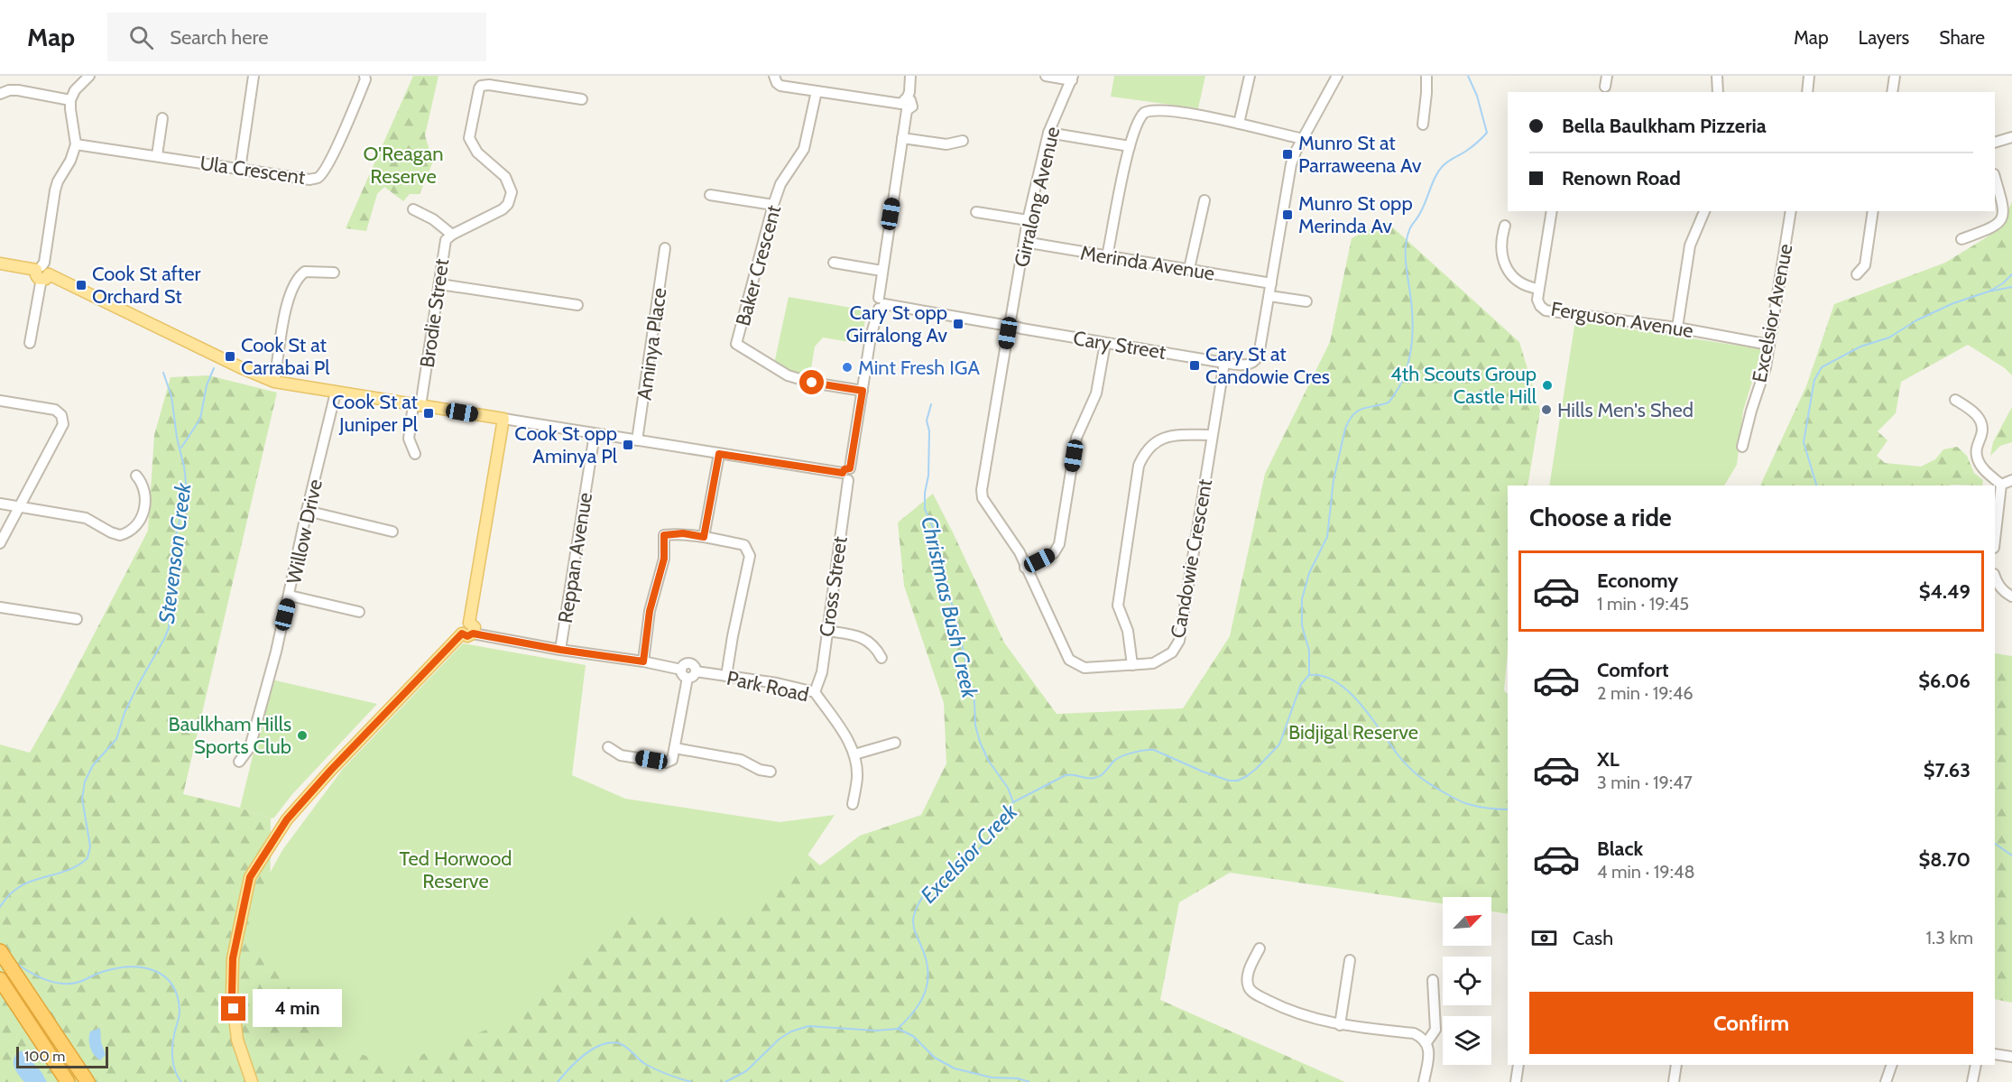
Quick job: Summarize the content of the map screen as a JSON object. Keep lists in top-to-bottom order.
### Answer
{
  "streets": {
    "street": [
      "Ula Crescent",
      "Girralong Avenue",
      "Merinda Avenue",
      "Baker Crescent",
      "Brodie Street",
      "Excelsior Avenue",
      "Ferguson Avenue",
      "Aminya Place",
      "Cary Street",
      "Willow Drive",
      "Reppan Avenue",
      "Candowie Crescent",
      "Cross Street",
      "Park Road"
    ]
  },
  "crossings": [
    ["Girralong Avenue", "Merinda Avenue"],
    ["Girralong Avenue", "Cary Street"],
    ["Girralong Avenue", "Candowie Crescent"],
    ["Merinda Avenue", "Cary Street"],
    ["Baker Crescent", "Cross Street"],
    ["Excelsior Avenue", "Ferguson Avenue"],
    ["Cary Street", "Candowie Crescent"],
    ["Cary Street", "Cross Street"],
    ["Cross Street", "Park Road"]
  ],
  "water": ["Stevenson Creek", "Christmas Bush Creek", "Excelsior Creek"],
  "parks": ["O'Reagan Reserve", "Bidjigal Reserve", "Ted Horwood Reserve"],
  "places": {
    "transit": [
      "Munro St at Parraweena Av",
      "Munro St opp Merinda Av",
      "Cook St after Orchard St",
      "Cary St opp Girralong Av",
      "Cook St at Carrabai Pl",
      "Cary St at Candowie Cres",
      "Cook St at Juniper Pl",
      "Cook St opp Aminya Pl"
    ],
    "other": [
      "Mint Fresh IGA",
      "4th Scouts Group Castle Hill",
      "Hills Men's Shed",
      "Baulkham Hills Sports Club"
    ]
  },
  "scale_bar": "100 m",
  "north": "top right",
  "page": {
    "header": "Map",
    "search": "Search here",
    "nav": ["Map", "Layers", "Share"],
    "banner": ["Bella Baulkham Pizzeria", "Renown Road"],
    "heading": "Choose a ride",
    "list": [
      {
        "name": "Economy",
        "note": "1 min · 19:45",
        "value": "$4.49"
      },
      {
        "name": "Comfort",
        "note": "2 min · 19:46",
        "value": "$6.06"
      },
      {
        "name": "XL",
        "note": "3 min · 19:47",
        "value": "$7.63"
      },
      {
        "name": "Black",
        "note": "4 min · 19:48",
        "value": "$8.70"
      }
    ],
    "pay": ["Cash", "1.3 km"],
    "buttons": "Confirm",
    "bubble": "4 min",
    "scale": "100 m"
  }
}
